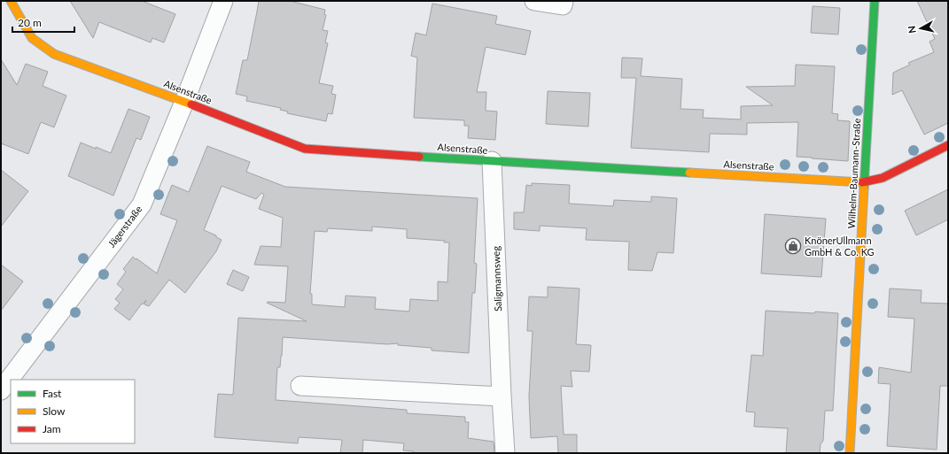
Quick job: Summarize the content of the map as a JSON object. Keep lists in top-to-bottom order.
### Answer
{
  "streets": {
    "street": [
      "Alsenstraße",
      "Wilhelm-Baumann-Straße",
      "Jägerstraße",
      "Saligmannsweg"
    ]
  },
  "crossings": [
    ["Alsenstraße", "Wilhelm-Baumann-Straße"],
    ["Alsenstraße", "Jägerstraße"],
    ["Alsenstraße", "Saligmannsweg"]
  ],
  "places": {
    "shop": ["KnönerUllmann GmbH & Co. KG"]
  },
  "legend": ["Fast", "Slow", "Jam"],
  "scale_bar": "20 m",
  "north": "left"
}
